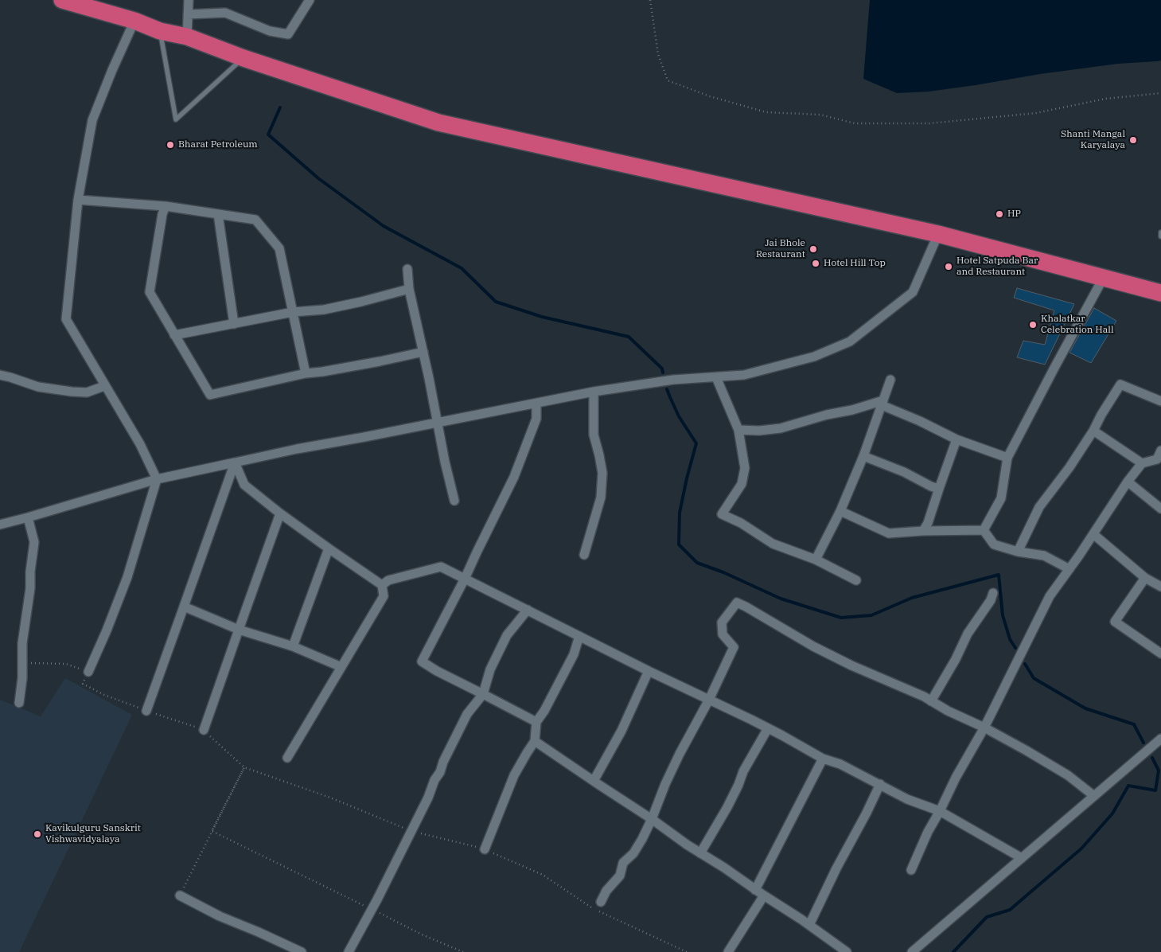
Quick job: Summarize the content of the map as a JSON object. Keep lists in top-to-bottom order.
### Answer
{
  "places": [
    "Shanti Mangal Karyalaya",
    "Bharat Petroleum",
    "HP",
    "Jai Bhole Restaurant",
    "Hotel Hill Top",
    "Hotel Satpuda Bar and Restaurant",
    "Khalatkar Celebration Hall",
    "Kavikulguru Sanskrit Vishwavidyalaya"
  ]
}
